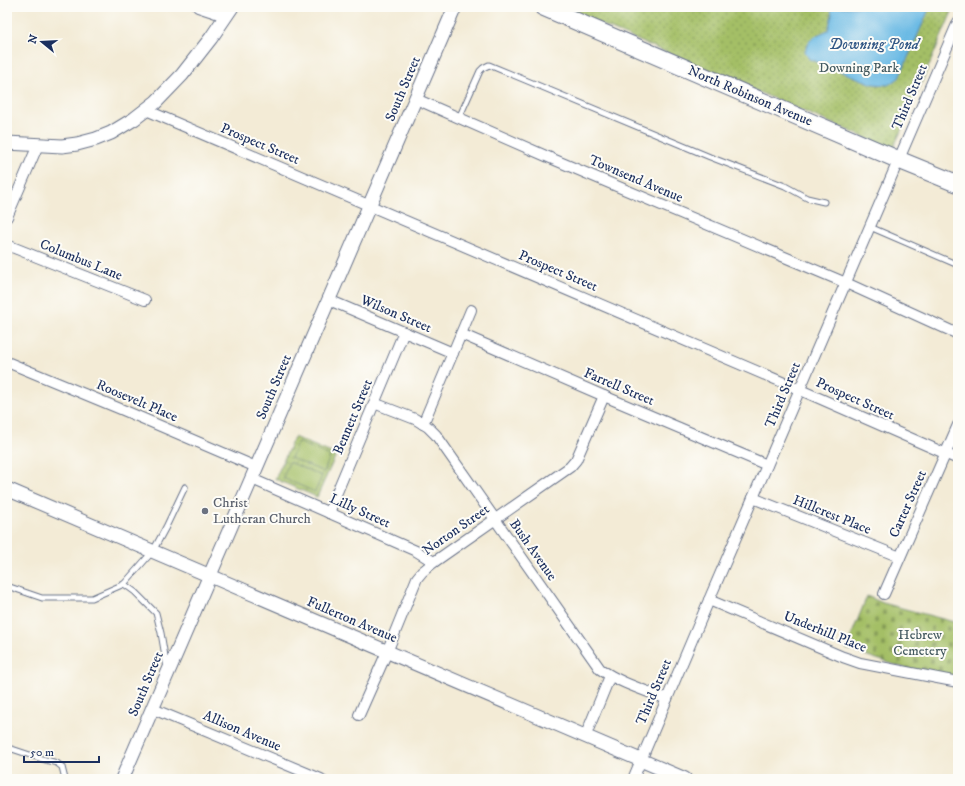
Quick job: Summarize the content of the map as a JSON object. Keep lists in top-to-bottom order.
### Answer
{
  "streets": {
    "highway": ["North Robinson Avenue"],
    "street": [
      "South Street",
      "Third Street",
      "Prospect Street",
      "Townsend Avenue",
      "Columbus Lane",
      "Wilson Street",
      "Farrell Street",
      "Roosevelt Place",
      "Bennett Street",
      "Carter Street",
      "Lilly Street",
      "Hillcrest Place",
      "Norton Street",
      "Bush Avenue",
      "Fullerton Avenue",
      "Underhill Place",
      "Allison Avenue"
    ]
  },
  "crossings": [
    ["South Street", "Prospect Street"],
    ["South Street", "Townsend Avenue"],
    ["South Street", "Wilson Street"],
    ["South Street", "Roosevelt Place"],
    ["South Street", "Lilly Street"],
    ["South Street", "Fullerton Avenue"],
    ["South Street", "Allison Avenue"],
    ["North Robinson Avenue", "Third Street"],
    ["Third Street", "Prospect Street"],
    ["Third Street", "Townsend Avenue"],
    ["Third Street", "Farrell Street"],
    ["Third Street", "Hillcrest Place"],
    ["Third Street", "Bush Avenue"],
    ["Third Street", "Fullerton Avenue"],
    ["Third Street", "Underhill Place"],
    ["Prospect Street", "Carter Street"],
    ["Wilson Street", "Bennett Street"],
    ["Farrell Street", "Norton Street"],
    ["Roosevelt Place", "Lilly Street"],
    ["Bennett Street", "Lilly Street"],
    ["Bennett Street", "Bush Avenue"],
    ["Carter Street", "Hillcrest Place"],
    ["Lilly Street", "Norton Street"],
    ["Norton Street", "Bush Avenue"],
    ["Norton Street", "Fullerton Avenue"]
  ],
  "water": ["Downing Pond"],
  "parks": ["Downing Park", "Hebrew Cemetery"],
  "places": ["Christ Lutheran Church"],
  "scale_bar": "50 m",
  "north": "left"
}
